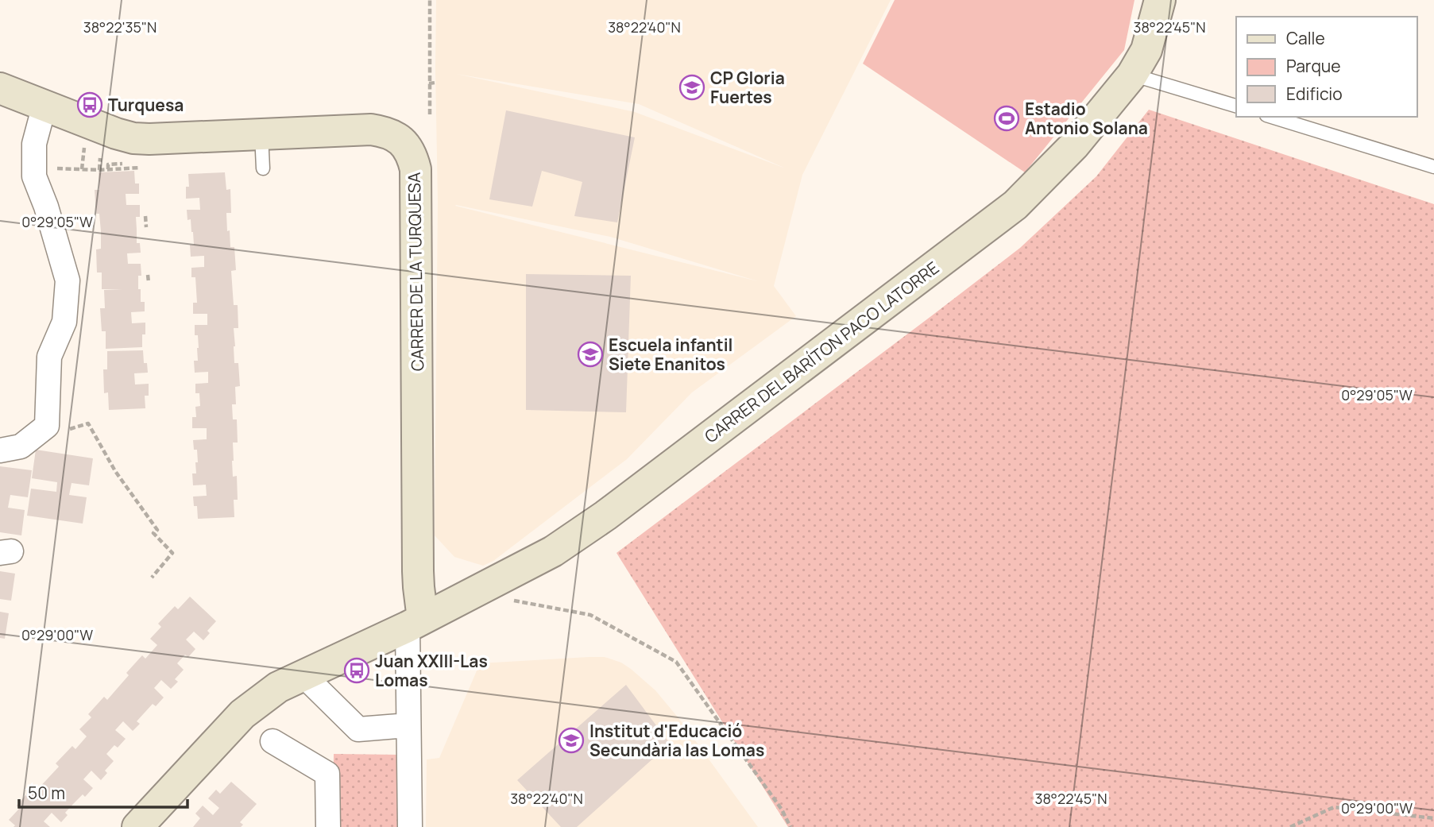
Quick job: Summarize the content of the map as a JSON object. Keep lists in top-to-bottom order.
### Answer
{
  "streets": {
    "street": ["CARRER DE LA TURQUESA", "CARRER DEL BARÍTON PACO LATORRE"]
  },
  "crossings": [
    ["CARRER DE LA TURQUESA", "CARRER DEL BARÍTON PACO LATORRE"]
  ],
  "places": {
    "school or university": ["CP Gloria Fuertes", "Escuela infantil Siete Enanitos", "Institut d'Educació Secundària las Lomas"],
    "bus stop": ["Turquesa", "Juan XXIII-Las Lomas"],
    "sports": ["Estadio Antonio Solana"]
  },
  "legend": ["Calle", "Parque", "Edificio"],
  "scale_bar": "50 m",
  "coordinates": [
    "38°22'35\"N",
    "38°22'40\"N",
    "38°22'45\"N",
    "0°29'05\"W",
    "0°29'00\"W"
  ]
}
